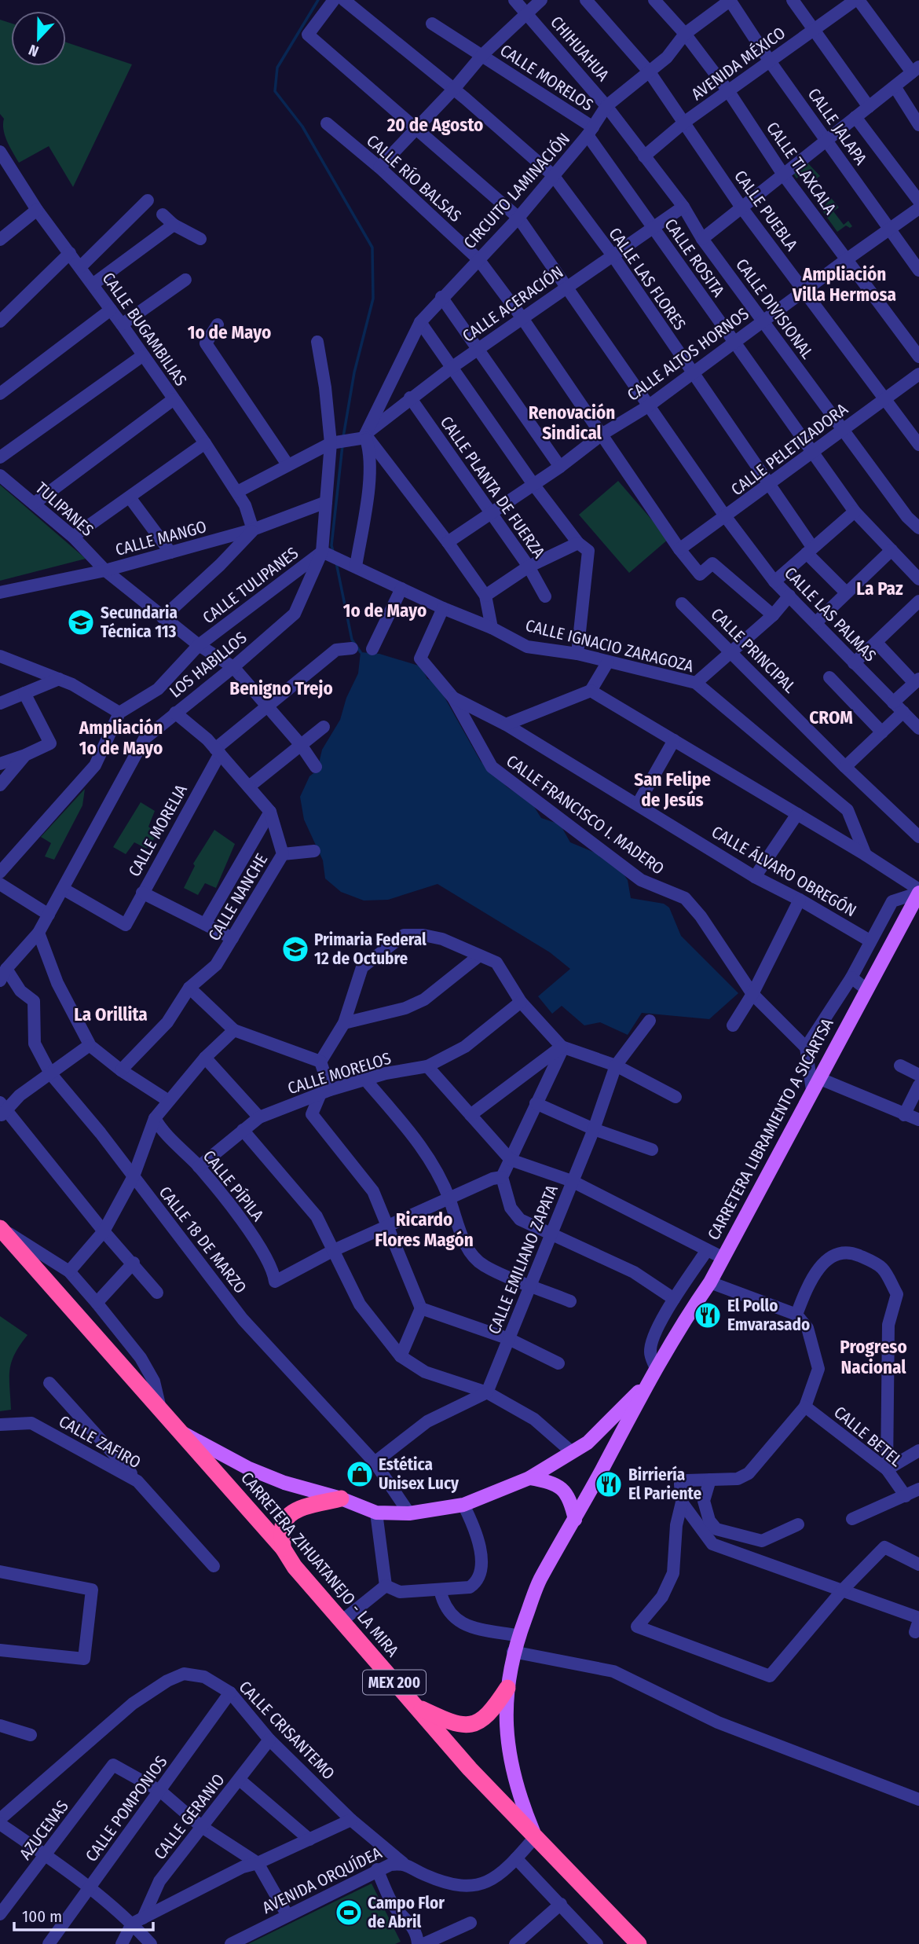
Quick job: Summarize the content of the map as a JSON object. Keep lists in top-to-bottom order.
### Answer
{
  "streets": {
    "highway": ["CARRETERA ZIHUATANEJO - LA MIRA", "MEX 200"],
    "main road": ["CARRETERA LIBRAMIENTO A SICARTSA"],
    "street": [
      "CHIHUAHUA",
      "AVENIDA MÉXICO",
      "CALLE MORELOS",
      "CALLE JALAPA",
      "CALLE TLAXCALA",
      "CALLE RÍO BALSAS",
      "CIRCUITO LAMINACIÓN",
      "CALLE PUEBLA",
      "CALLE ROSITA",
      "CALLE LAS FLORES",
      "CALLE ACERACIÓN",
      "CALLE DIVISIONAL",
      "CALLE BUGAMBILIAS",
      "CALLE ALTOS HORNOS",
      "CALLE PELETIZADORA",
      "CALLE PLANTA DE FUERZA",
      "TULIPANES",
      "CALLE MANGO",
      "CALLE TULIPANES",
      "CALLE LAS PALMAS",
      "CALLE IGNACIO ZARAGOZA",
      "CALLE PRINCIPAL",
      "LOS HABILLOS",
      "CALLE FRANCISCO I. MADERO",
      "CALLE MORELIA",
      "CALLE ÁLVARO OBREGÓN",
      "CALLE NANCHE",
      "CALLE PÍPILA",
      "CALLE 18 DE MARZO",
      "CALLE EMILIANO ZAPATA",
      "CALLE BETEL",
      "CALLE ZAFIRO",
      "CALLE CRISANTEMO",
      "CALLE POMPONIOS",
      "CALLE GERANIO",
      "AZUCENAS",
      "AVENIDA ORQUÍDEA"
    ]
  },
  "crossings": [
    ["CHIHUAHUA", "CIRCUITO LAMINACIÓN"],
    ["CHIHUAHUA", "CALLE DIVISIONAL"],
    ["AVENIDA MÉXICO", "CALLE JALAPA"],
    ["AVENIDA MÉXICO", "CALLE TLAXCALA"],
    ["AVENIDA MÉXICO", "CALLE PUEBLA"],
    ["AVENIDA MÉXICO", "CALLE DIVISIONAL"],
    ["CALLE MORELOS", "CIRCUITO LAMINACIÓN"],
    ["CALLE MORELOS", "CALLE ROSITA"],
    ["CALLE MORELOS", "CALLE PÍPILA"],
    ["CALLE JALAPA", "CIRCUITO LAMINACIÓN"],
    ["CALLE JALAPA", "CALLE ALTOS HORNOS"],
    ["CALLE TLAXCALA", "CIRCUITO LAMINACIÓN"],
    ["CALLE TLAXCALA", "CALLE ALTOS HORNOS"],
    ["CALLE RÍO BALSAS", "CIRCUITO LAMINACIÓN"],
    ["CALLE RÍO BALSAS", "CALLE ACERACIÓN"],
    ["CALLE RÍO BALSAS", "CALLE ALTOS HORNOS"],
    ["CALLE RÍO BALSAS", "CALLE PELETIZADORA"],
    ["CIRCUITO LAMINACIÓN", "CALLE PUEBLA"],
    ["CIRCUITO LAMINACIÓN", "CALLE ROSITA"],
    ["CIRCUITO LAMINACIÓN", "CALLE LAS FLORES"],
    ["CIRCUITO LAMINACIÓN", "CALLE ACERACIÓN"],
    ["CIRCUITO LAMINACIÓN", "CALLE DIVISIONAL"],
    ["CIRCUITO LAMINACIÓN", "CALLE LAS PALMAS"],
    ["CALLE PUEBLA", "CALLE ALTOS HORNOS"],
    ["CALLE PUEBLA", "CALLE PELETIZADORA"],
    ["CALLE ROSITA", "CALLE ACERACIÓN"],
    ["CALLE ROSITA", "CALLE ALTOS HORNOS"],
    ["CALLE ROSITA", "CALLE PELETIZADORA"],
    ["CALLE LAS FLORES", "CALLE ACERACIÓN"],
    ["CALLE LAS FLORES", "CALLE ALTOS HORNOS"],
    ["CALLE LAS FLORES", "CALLE PELETIZADORA"],
    ["CALLE ACERACIÓN", "CALLE DIVISIONAL"],
    ["CALLE ACERACIÓN", "CALLE BUGAMBILIAS"],
    ["CALLE ACERACIÓN", "CALLE PLANTA DE FUERZA"],
    ["CALLE ACERACIÓN", "CALLE LAS PALMAS"],
    ["CALLE ACERACIÓN", "LOS HABILLOS"],
    ["CALLE DIVISIONAL", "CALLE ALTOS HORNOS"],
    ["CALLE DIVISIONAL", "CALLE PELETIZADORA"],
    ["CALLE BUGAMBILIAS", "CALLE MANGO"],
    ["CALLE ALTOS HORNOS", "CALLE PLANTA DE FUERZA"],
    ["CALLE ALTOS HORNOS", "CALLE LAS PALMAS"],
    ["CALLE PELETIZADORA", "CALLE LAS PALMAS"],
    ["TULIPANES", "CALLE MANGO"],
    ["TULIPANES", "CALLE TULIPANES"],
    ["CALLE MANGO", "CALLE TULIPANES"],
    ["CALLE MANGO", "LOS HABILLOS"],
    ["CALLE TULIPANES", "CALLE IGNACIO ZARAGOZA"],
    ["CALLE TULIPANES", "LOS HABILLOS"],
    ["CALLE IGNACIO ZARAGOZA", "LOS HABILLOS"],
    ["CALLE IGNACIO ZARAGOZA", "CALLE FRANCISCO I. MADERO"],
    ["LOS HABILLOS", "CALLE MORELIA"],
    ["LOS HABILLOS", "CALLE NANCHE"],
    ["LOS HABILLOS", "CALLE 18 DE MARZO"],
    ["CALLE FRANCISCO I. MADERO", "CALLE ÁLVARO OBREGÓN"],
    ["CALLE MORELIA", "CALLE NANCHE"],
    ["CARRETERA ZIHUATANEJO - LA MIRA", "AVENIDA ORQUÍDEA"],
    ["CALLE CRISANTEMO", "CALLE POMPONIOS"],
    ["CALLE CRISANTEMO", "CALLE GERANIO"],
    ["CALLE CRISANTEMO", "AVENIDA ORQUÍDEA"],
    ["CALLE POMPONIOS", "AZUCENAS"]
  ],
  "districts": [
    "20 de Agosto",
    "Ampliación Villa Hermosa",
    "1o de Mayo",
    "Renovación Sindical",
    "La Paz",
    "1o de Mayo",
    "Benigno Trejo",
    "CROM",
    "Ampliación 1o de Mayo",
    "San Felipe de Jesús",
    "La Orillita",
    "Ricardo Flores Magón",
    "Progreso Nacional"
  ],
  "places": {
    "school or university": ["Secundaria Técnica 113", "Primaria Federal 12 de Octubre"],
    "restaurant": ["El Pollo Emvarasado", "Birriería El Pariente"],
    "shop": ["Estética Unisex Lucy"],
    "sports": ["Campo Flor de Abril"]
  },
  "scale_bar": "100 m",
  "north": "bottom"
}
